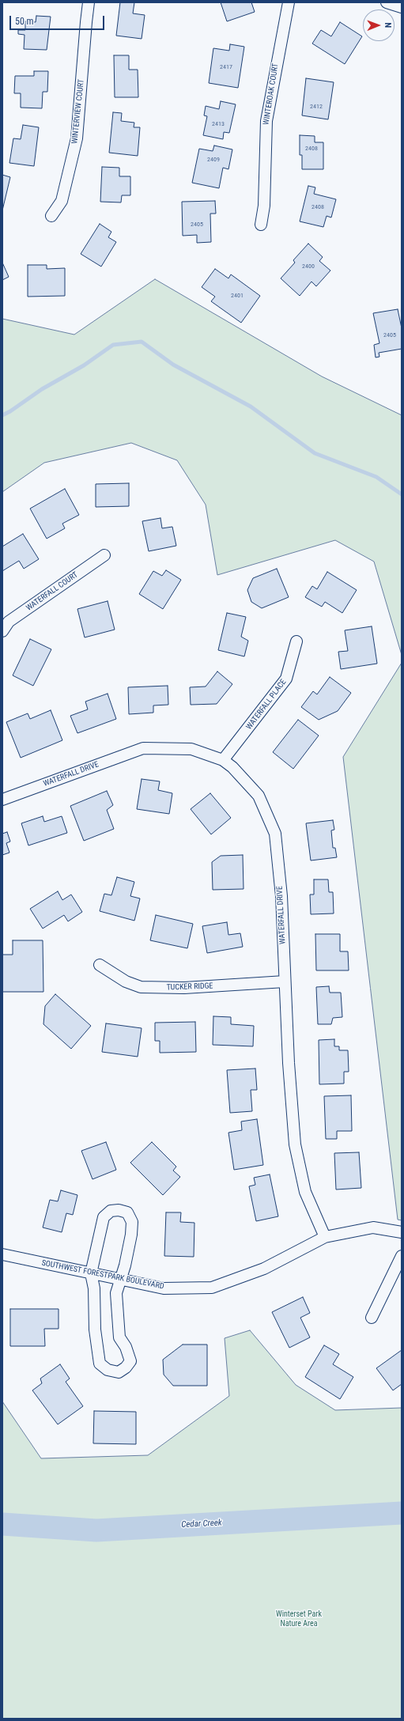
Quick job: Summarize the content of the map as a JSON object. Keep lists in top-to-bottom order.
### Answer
{
  "streets": {
    "street": [
      "WINTEROAK COURT",
      "WINTERVIEW COURT",
      "WATERFALL COURT",
      "WATERFALL PLACE",
      "WATERFALL DRIVE",
      "TUCKER RIDGE",
      "SOUTHWEST FORESTPARK BOULEVARD"
    ]
  },
  "crossings": [
    ["WATERFALL PLACE", "WATERFALL DRIVE"],
    ["WATERFALL DRIVE", "TUCKER RIDGE"],
    ["WATERFALL DRIVE", "SOUTHWEST FORESTPARK BOULEVARD"]
  ],
  "water": ["Cedar Creek"],
  "parks": ["Winterset Park Nature Area"],
  "house_numbers": [
    "2417",
    "2412",
    "2413",
    "2408",
    "2409",
    "2408",
    "2405",
    "2400",
    "2401",
    "2405"
  ],
  "scale_bar": "50 m",
  "north": "right"
}
